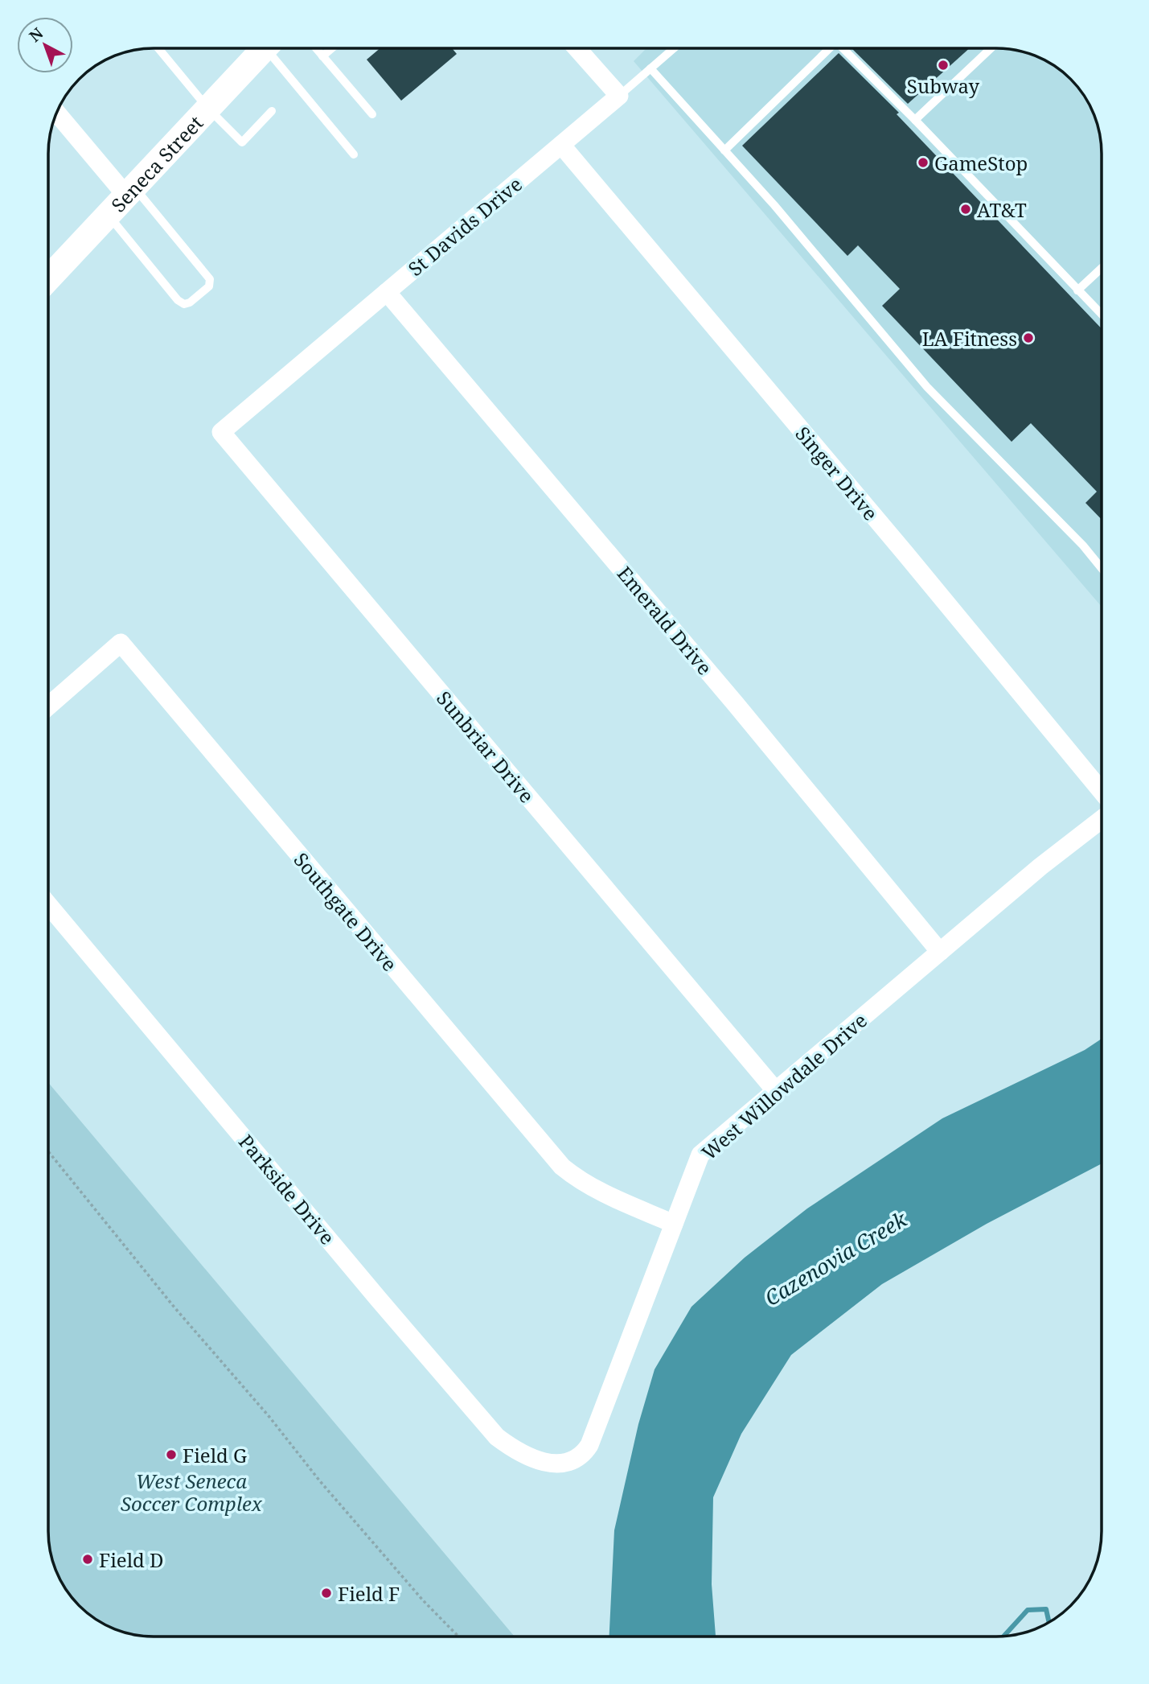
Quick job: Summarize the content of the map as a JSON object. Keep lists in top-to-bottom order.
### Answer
{
  "streets": {
    "street": [
      "Seneca Street",
      "St Davids Drive",
      "Singer Drive",
      "Emerald Drive",
      "Sunbriar Drive",
      "Southgate Drive",
      "West Willowdale Drive",
      "Parkside Drive"
    ]
  },
  "crossings": [
    ["St Davids Drive", "Singer Drive"],
    ["St Davids Drive", "Emerald Drive"],
    ["St Davids Drive", "Sunbriar Drive"],
    ["Emerald Drive", "West Willowdale Drive"],
    ["Sunbriar Drive", "West Willowdale Drive"],
    ["Southgate Drive", "West Willowdale Drive"],
    ["West Willowdale Drive", "Parkside Drive"]
  ],
  "water": ["Cazenovia Creek"],
  "parks": ["West Seneca Soccer Complex"],
  "places": [
    "Subway",
    "GameStop",
    "AT&T",
    "LA Fitness",
    "Field G",
    "Field D",
    "Field F"
  ],
  "north": "top left"
}
